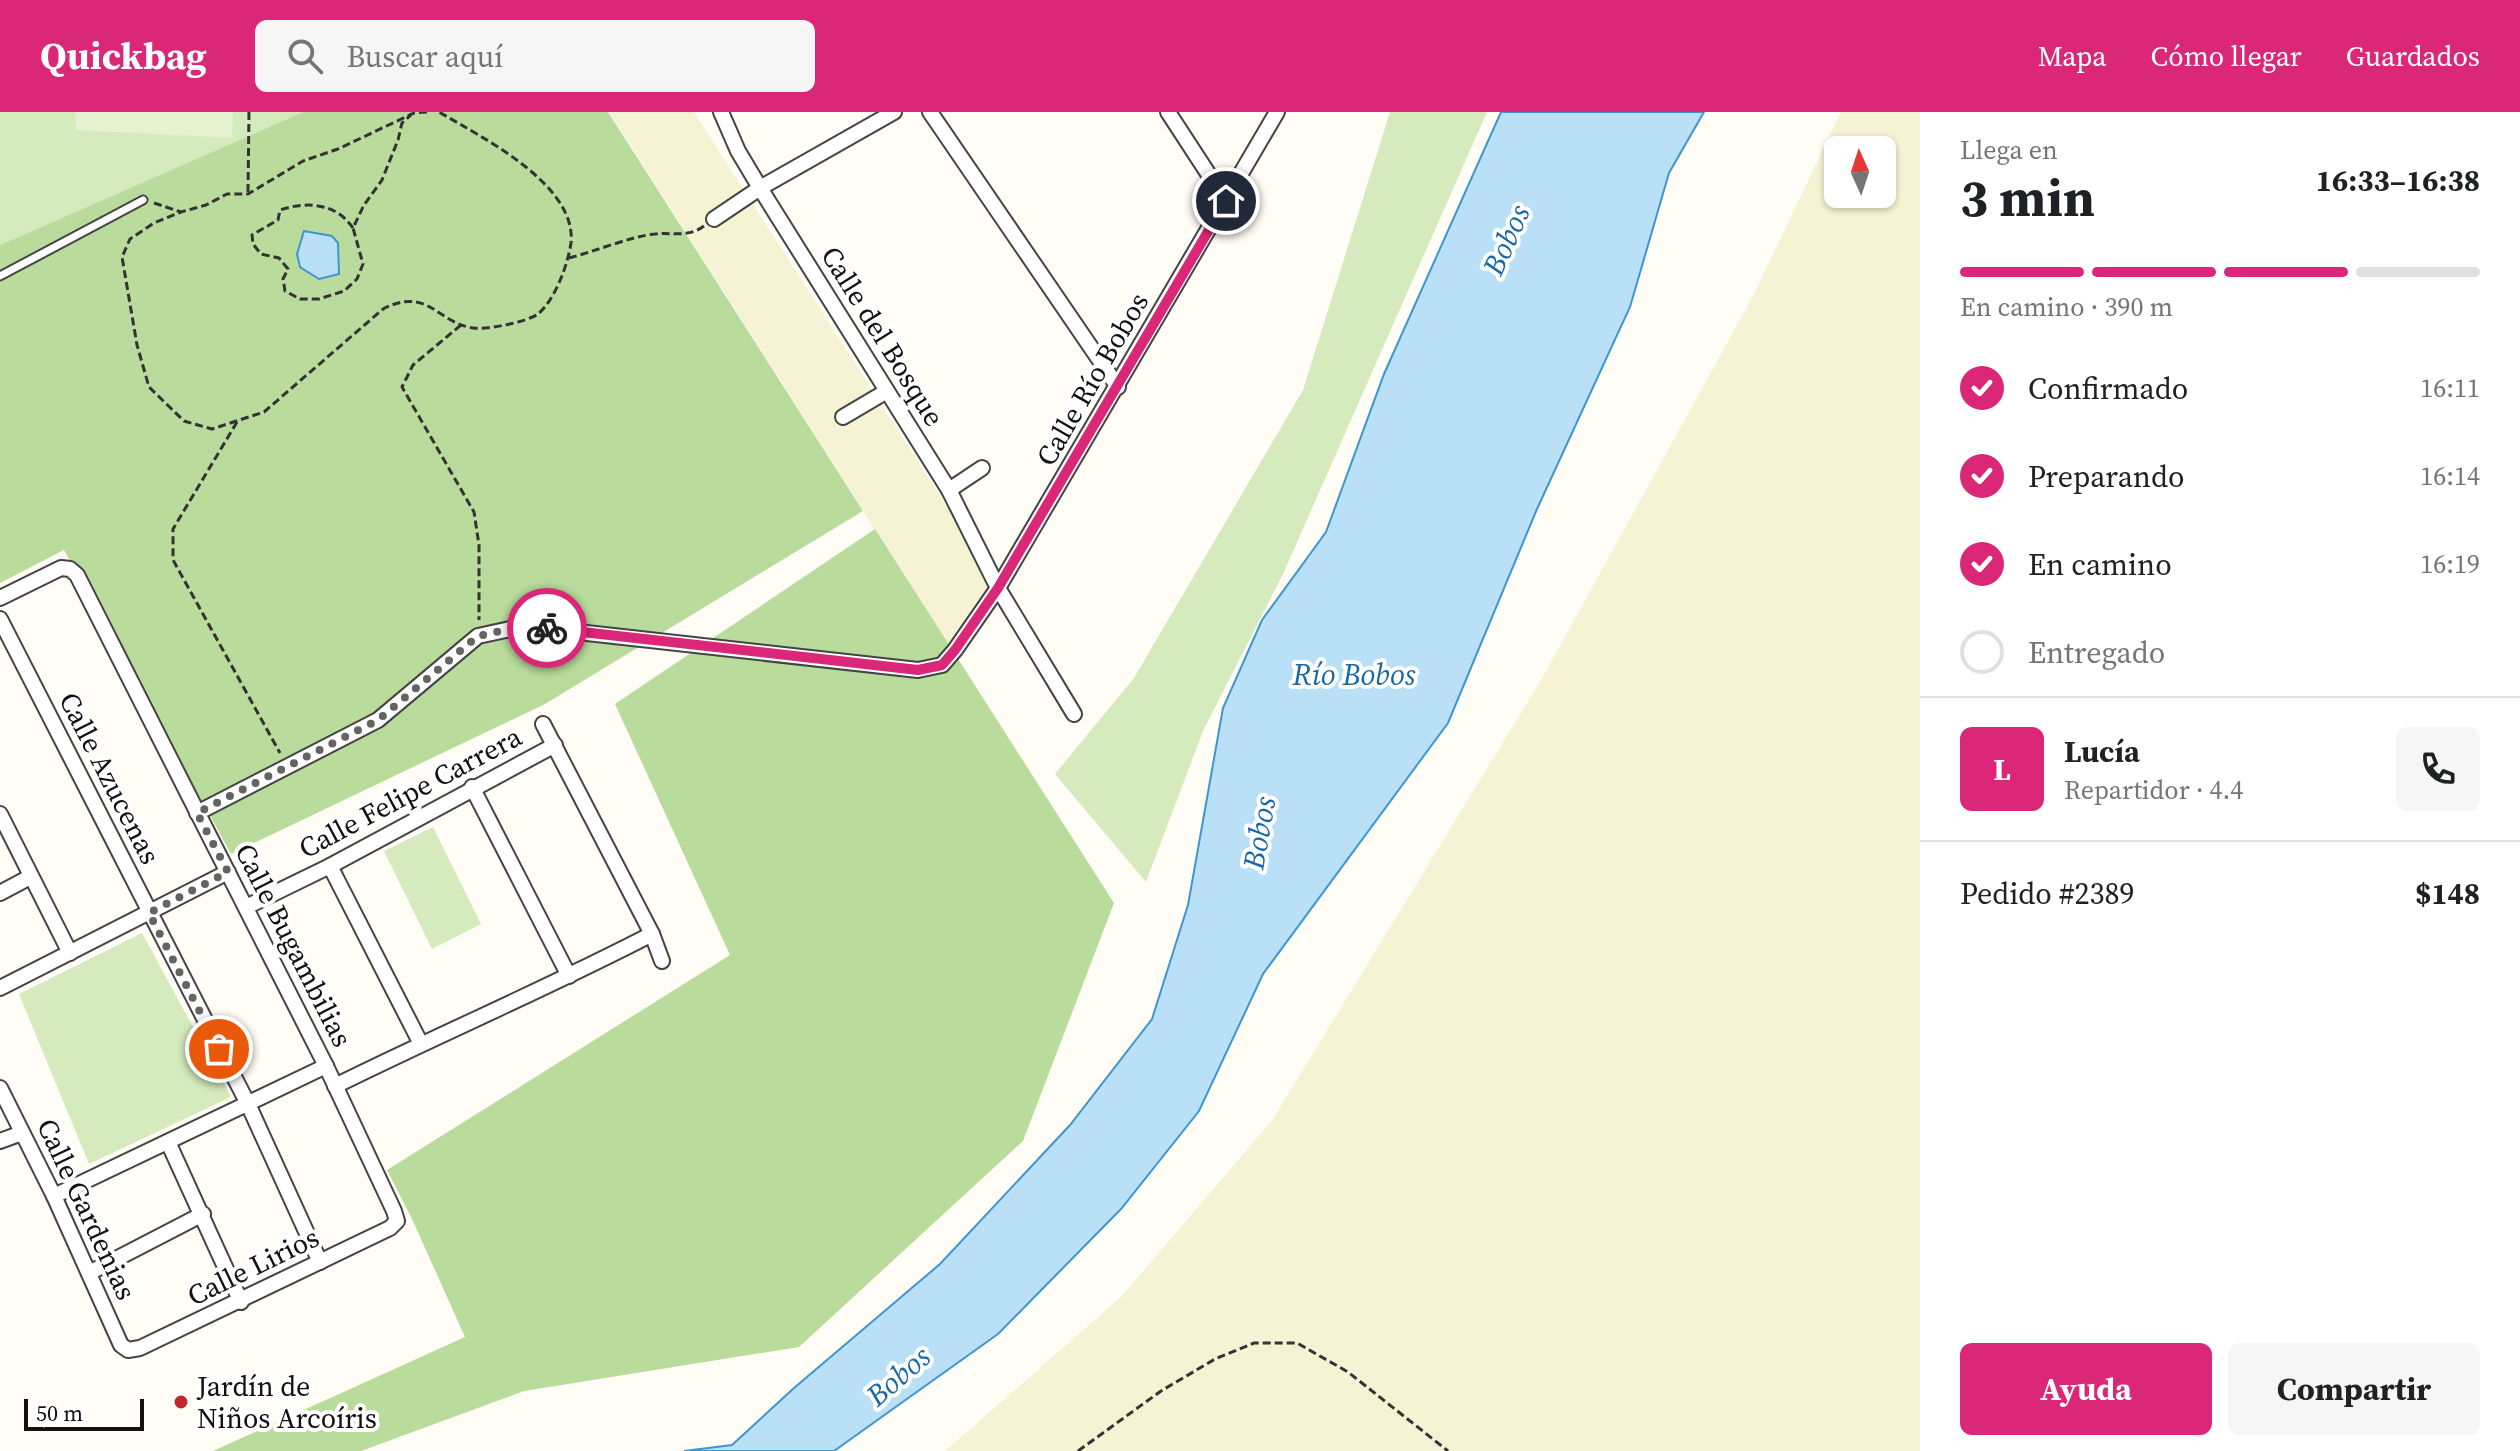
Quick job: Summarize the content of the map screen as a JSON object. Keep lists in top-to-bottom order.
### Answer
{
  "streets": {
    "street": [
      "Calle del Bosque",
      "Calle Río Bobos",
      "Calle Azucenas",
      "Calle Felipe Carrera",
      "Calle Bugambilias",
      "Calle Gardenias",
      "Calle Lirios"
    ]
  },
  "crossings": [
    ["Calle del Bosque", "Calle Río Bobos"],
    ["Calle Azucenas", "Calle Lirios"],
    ["Calle Felipe Carrera", "Calle Bugambilias"],
    ["Calle Bugambilias", "Calle Lirios"],
    ["Calle Gardenias", "Calle Lirios"]
  ],
  "water": ["Bobos", "Río Bobos"],
  "places": ["Jardín de Niños Arcoíris"],
  "scale_bar": "50 m",
  "north": "top",
  "page": {
    "header": "Quickbag",
    "search": "Buscar aquí",
    "nav": ["Mapa", "Cómo llegar", "Guardados"],
    "heading": ["3 min", "Llega en", "16:33–16:38"],
    "panel": [
      "Lucía",
      "Repartidor · 4.4",
      "Pedido #2389",
      "$148"
    ],
    "bar": "En camino · 390 m",
    "list": [
      ["Confirmado", "16:11"],
      ["Preparando", "16:14"],
      ["En camino", "16:19"],
      "Entregado"
    ],
    "round": "L",
    "buttons": ["Ayuda", "Compartir"],
    "scale": "50 m"
  }
}
